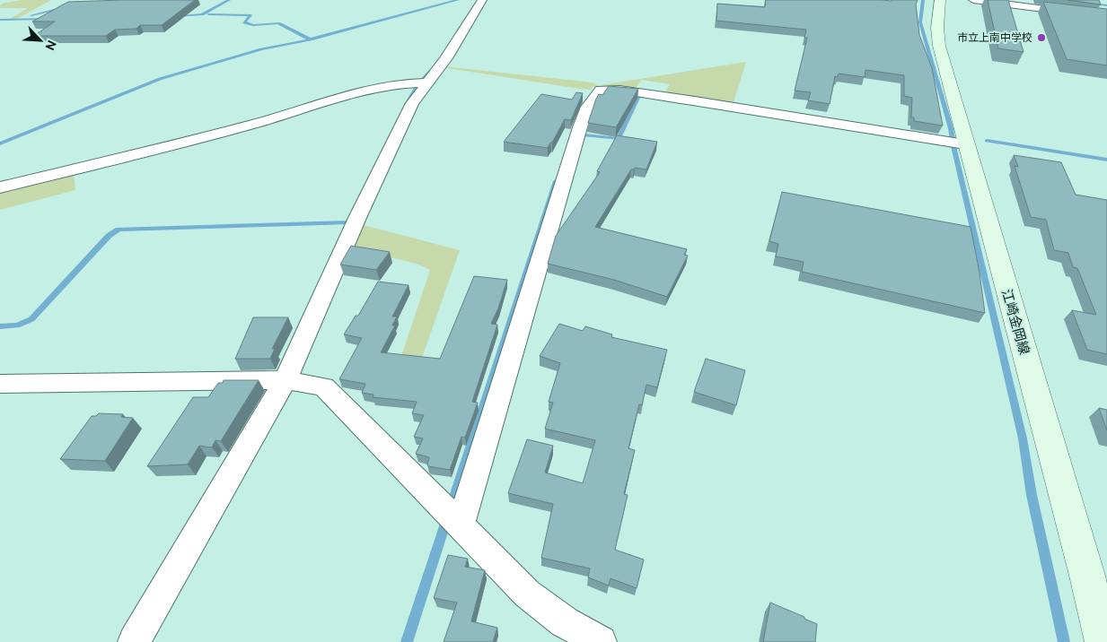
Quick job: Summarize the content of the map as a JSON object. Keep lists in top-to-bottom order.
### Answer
{
  "streets": {
    "main road": ["江崎金岡線"]
  },
  "places": ["市立上南中学校"],
  "north": "bottom right"
}
